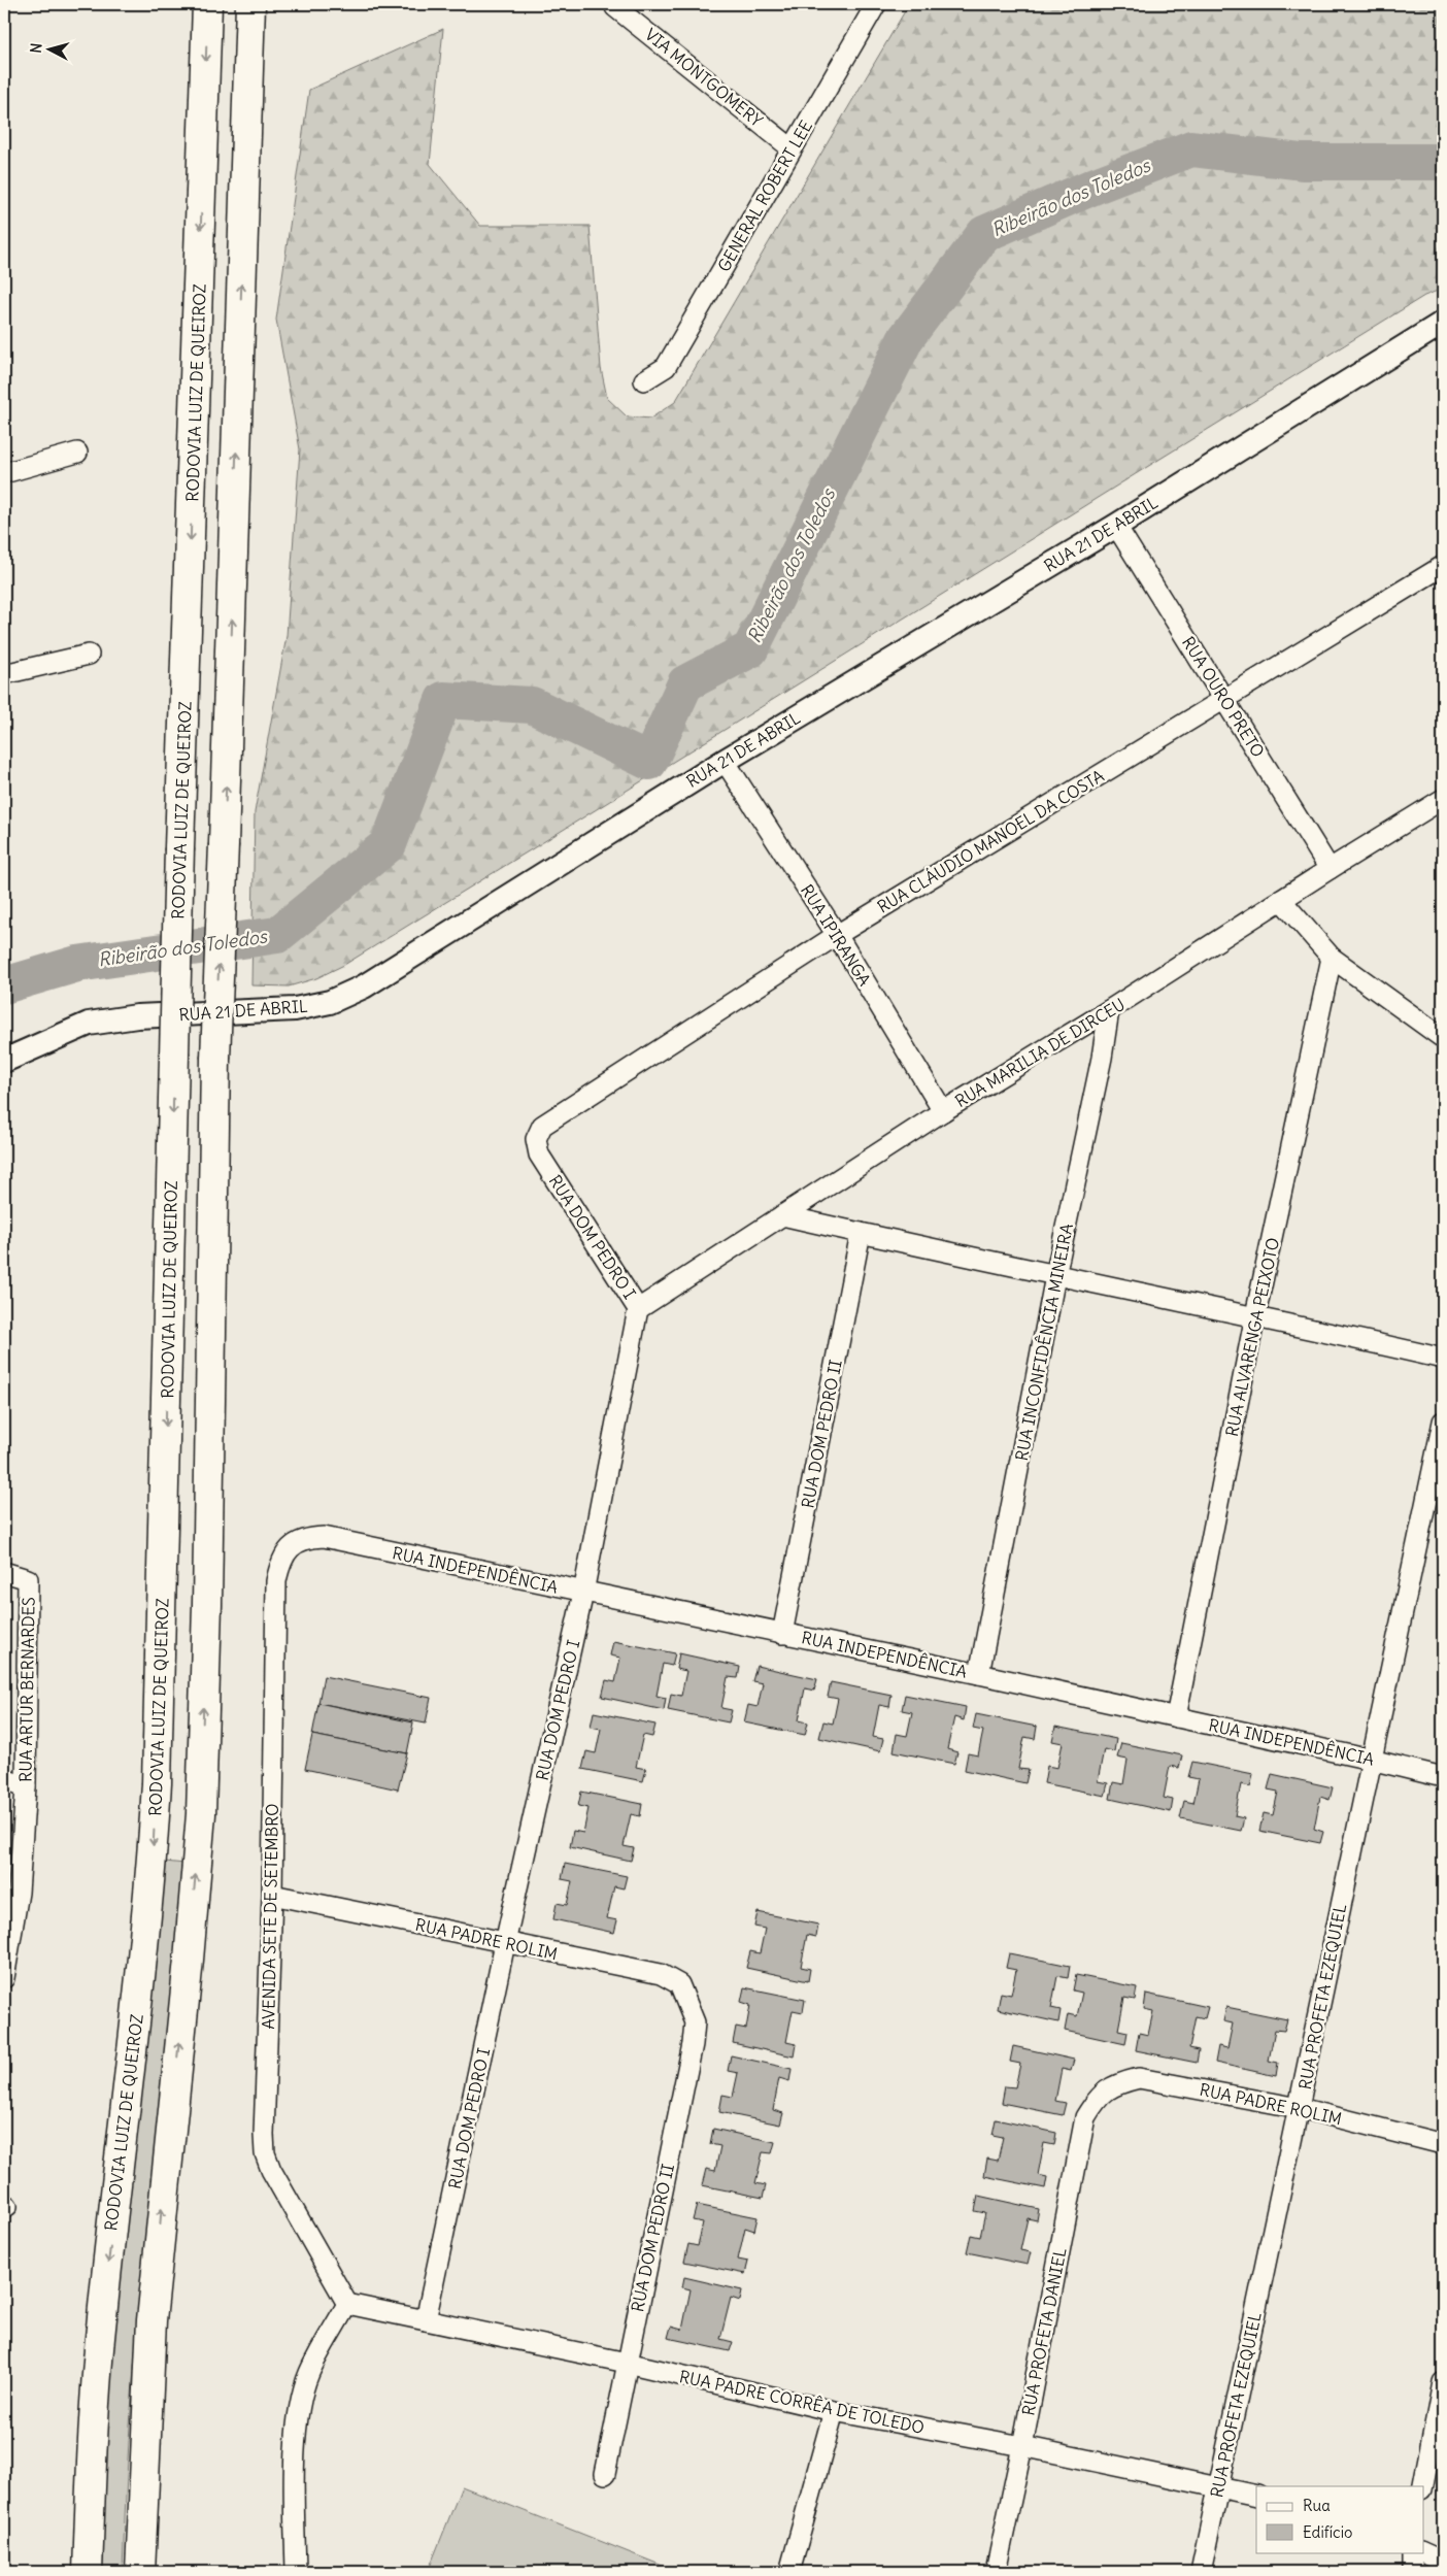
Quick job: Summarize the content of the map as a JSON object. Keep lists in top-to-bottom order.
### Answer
{
  "streets": {
    "highway": ["RODOVIA LUIZ DE QUEIROZ"],
    "street": [
      "VIA MONTGOMERY",
      "GENERAL ROBERT LEE",
      "RUA 21 DE ABRIL",
      "RUA OURO PRETO",
      "RUA CLÁUDIO MANOEL DA COSTA",
      "RUA IPIRANGA",
      "RUA MARILIA DE DIRCEU",
      "RUA DOM PEDRO I",
      "RUA ALVARENGA PEIXOTO",
      "RUA INCONFIDÊNCIA MINEIRA",
      "RUA DOM PEDRO II",
      "RUA INDEPENDÊNCIA",
      "RUA ARTUR BERNARDES",
      "AVENIDA SETE DE SETEMBRO",
      "RUA PADRE ROLIM",
      "RUA PROFETA EZEQUIEL",
      "RUA PROFETA DANIEL",
      "RUA PADRE CORRÊA DE TOLEDO"
    ]
  },
  "crossings": [
    ["VIA MONTGOMERY", "GENERAL ROBERT LEE"],
    ["RUA 21 DE ABRIL", "RUA OURO PRETO"],
    ["RUA 21 DE ABRIL", "RUA IPIRANGA"],
    ["RUA OURO PRETO", "RUA CLÁUDIO MANOEL DA COSTA"],
    ["RUA OURO PRETO", "RUA MARILIA DE DIRCEU"],
    ["RUA CLÁUDIO MANOEL DA COSTA", "RUA IPIRANGA"],
    ["RUA CLÁUDIO MANOEL DA COSTA", "RUA DOM PEDRO I"],
    ["RUA IPIRANGA", "RUA MARILIA DE DIRCEU"],
    ["RUA MARILIA DE DIRCEU", "RUA DOM PEDRO I"],
    ["RUA MARILIA DE DIRCEU", "RUA INCONFIDÊNCIA MINEIRA"],
    ["RUA DOM PEDRO I", "RUA INDEPENDÊNCIA"],
    ["RUA DOM PEDRO I", "RUA PADRE ROLIM"],
    ["RUA DOM PEDRO I", "RUA PADRE CORRÊA DE TOLEDO"],
    ["RUA ALVARENGA PEIXOTO", "RUA INDEPENDÊNCIA"],
    ["RUA INCONFIDÊNCIA MINEIRA", "RUA INDEPENDÊNCIA"],
    ["RUA DOM PEDRO II", "RUA INDEPENDÊNCIA"],
    ["RUA DOM PEDRO II", "RUA PADRE ROLIM"],
    ["RUA DOM PEDRO II", "RUA PADRE CORRÊA DE TOLEDO"],
    ["RUA INDEPENDÊNCIA", "AVENIDA SETE DE SETEMBRO"],
    ["RUA INDEPENDÊNCIA", "RUA PROFETA EZEQUIEL"],
    ["AVENIDA SETE DE SETEMBRO", "RUA PADRE ROLIM"],
    ["AVENIDA SETE DE SETEMBRO", "RUA PADRE CORRÊA DE TOLEDO"],
    ["RUA PADRE ROLIM", "RUA PROFETA EZEQUIEL"],
    ["RUA PADRE ROLIM", "RUA PROFETA DANIEL"],
    ["RUA PROFETA EZEQUIEL", "RUA PADRE CORRÊA DE TOLEDO"],
    ["RUA PROFETA DANIEL", "RUA PADRE CORRÊA DE TOLEDO"]
  ],
  "water": ["Ribeirão dos Toledos"],
  "legend": ["Rua", "Edifício"],
  "north": "left"
}
